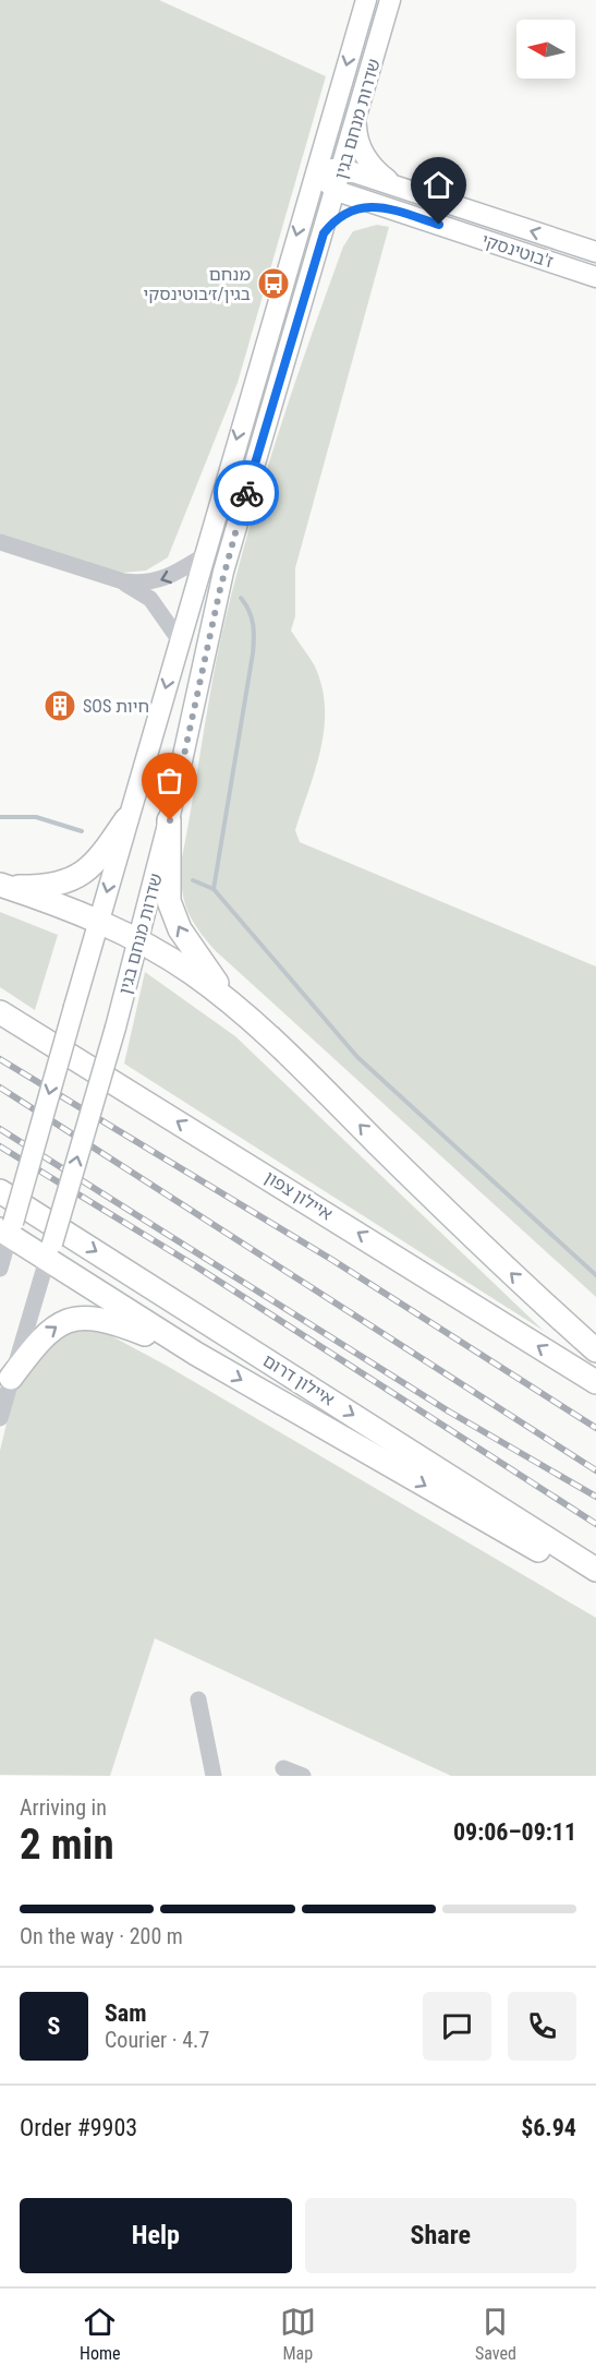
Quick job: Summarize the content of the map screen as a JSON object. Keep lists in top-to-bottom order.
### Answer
{
  "streets": {
    "highway": ["איילון צפון", "איילון דרום"],
    "main road": ["שדרות מנחם בגין", "ז'בוטינסקי"]
  },
  "crossings": [
    ["שדרות מנחם בגין", "ז'בוטינסקי"]
  ],
  "places": {
    "bus stop": ["מנחם בגין/ז׳בוטינסקי"],
    "building": ["SOS חיות"]
  },
  "north": "left",
  "page": {
    "heading": ["2 min", "Arriving in", "09:06–09:11"],
    "panel": [
      "Sam",
      "Courier · 4.7",
      "Order #9903",
      "$6.94"
    ],
    "bar": "On the way · 200 m",
    "round": "S",
    "buttons": ["Help", "Share"],
    "tabs": ["Home", "Map", "Saved"]
  }
}
